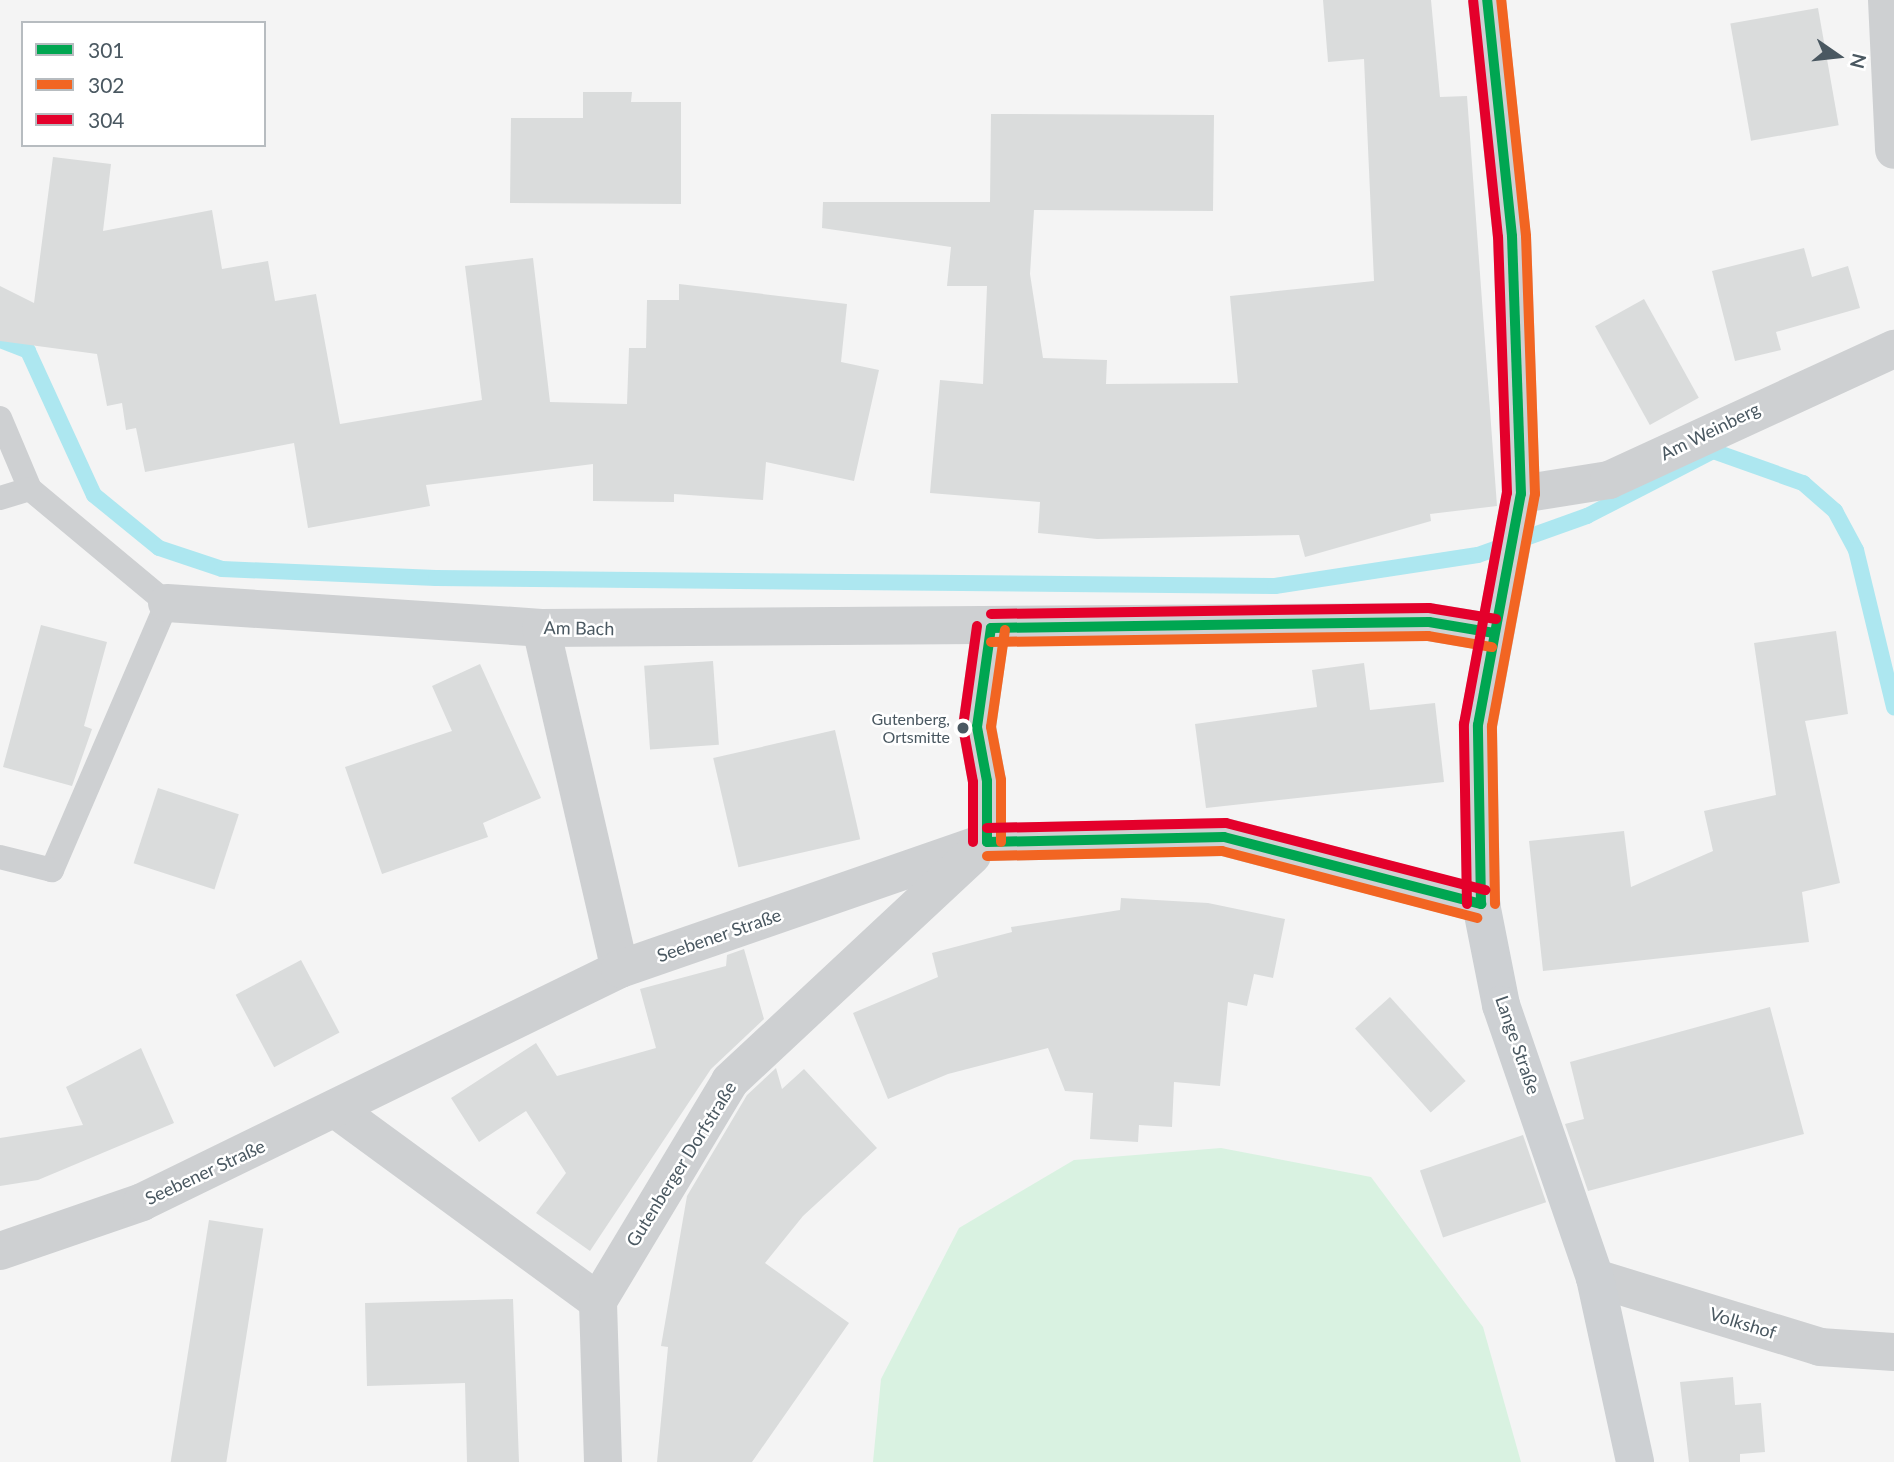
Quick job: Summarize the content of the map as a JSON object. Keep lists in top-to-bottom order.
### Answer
{
  "streets": {
    "street": [
      "Am Weinberg",
      "Am Bach",
      "Seebener Straße",
      "Lange Straße",
      "Gutenberger Dorfstraße",
      "Volkshof"
    ]
  },
  "crossings": [
    ["Am Weinberg", "Lange Straße"],
    ["Am Bach", "Lange Straße"],
    ["Seebener Straße", "Lange Straße"],
    ["Seebener Straße", "Gutenberger Dorfstraße"],
    ["Lange Straße", "Volkshof"]
  ],
  "places": ["Gutenberg, Ortsmitte"],
  "lines": ["transit line 301", "transit line 302", "transit line 304"],
  "legend": ["301", "302", "304"],
  "north": "right"
}
